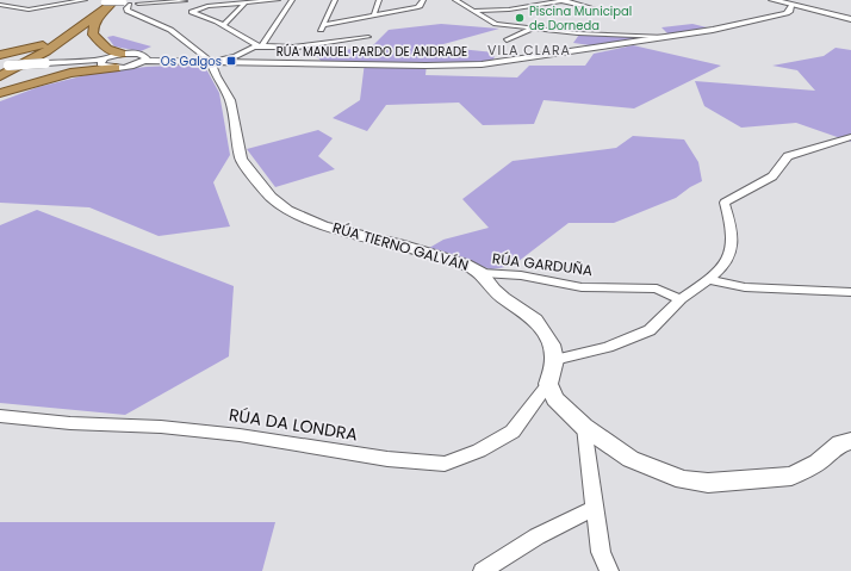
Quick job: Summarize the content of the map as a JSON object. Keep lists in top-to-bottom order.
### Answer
{
  "streets": {
    "street": [
      "RÚA MANUEL PARDO DE ANDRADE",
      "RÚA TIERNO GALVÁN",
      "RÚA GARDUÑA",
      "RÚA DA LONDRA"
    ]
  },
  "crossings": [
    ["RÚA MANUEL PARDO DE ANDRADE", "RÚA TIERNO GALVÁN"],
    ["RÚA TIERNO GALVÁN", "RÚA GARDUÑA"],
    ["RÚA TIERNO GALVÁN", "RÚA DA LONDRA"]
  ],
  "districts": ["VILA CLARA"],
  "places": {
    "other": ["Piscina Municipal de Dorneda"],
    "transit": ["Os Galgos"]
  }
}
